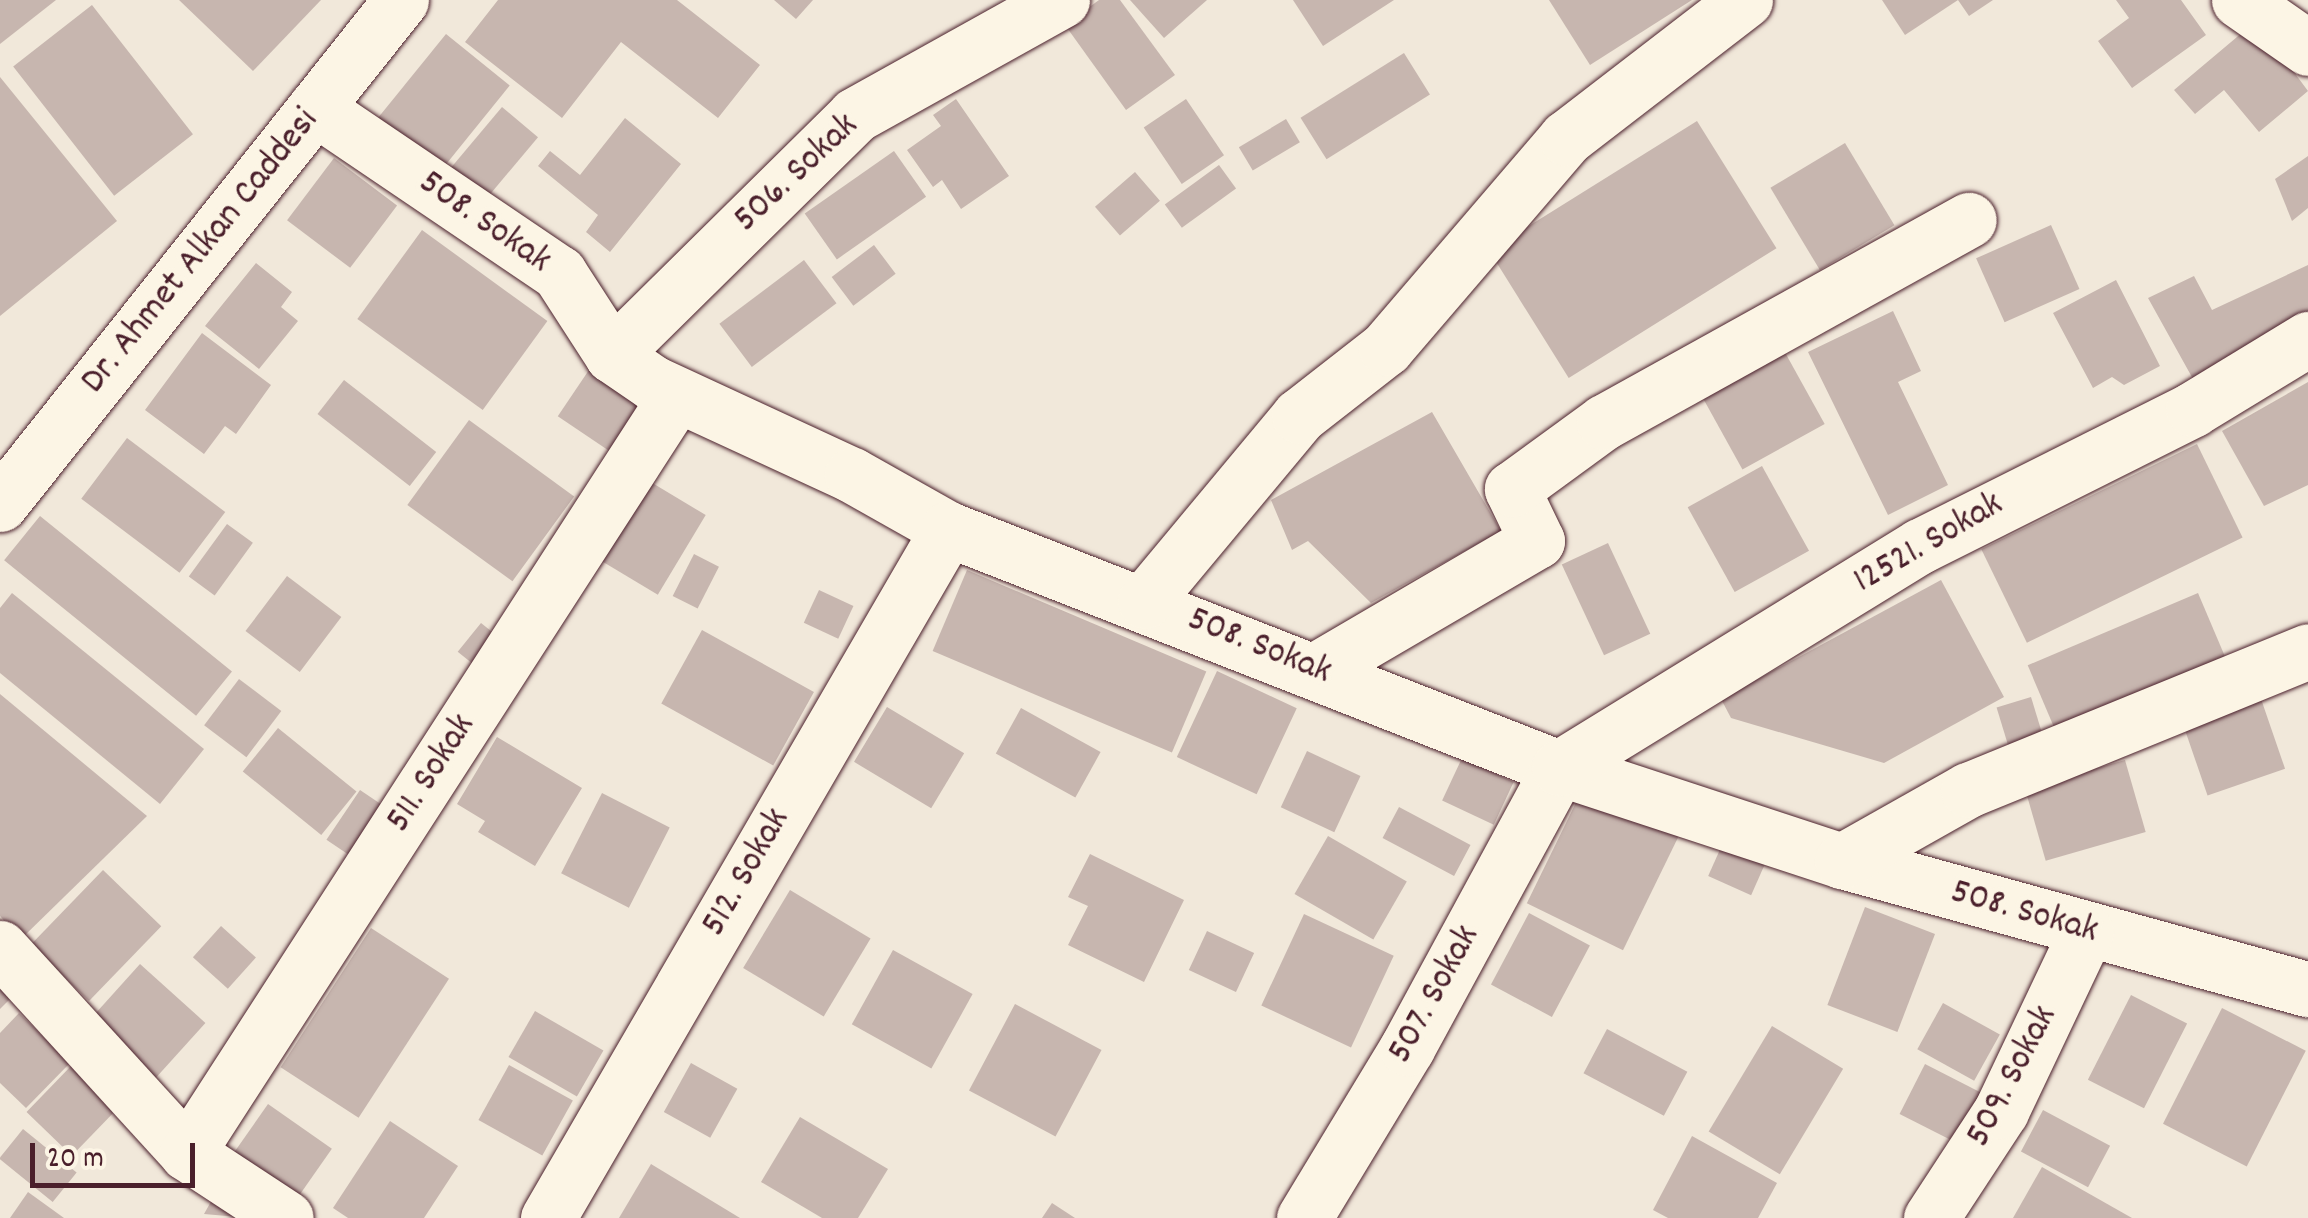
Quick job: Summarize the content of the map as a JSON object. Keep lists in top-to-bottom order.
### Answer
{
  "streets": {
    "street": [
      "506. Sokak",
      "508. Sokak",
      "Dr. Ahmet Alkan Caddesi",
      "12521. Sokak",
      "511. Sokak",
      "512. Sokak",
      "507. Sokak",
      "509. Sokak"
    ]
  },
  "crossings": [
    ["506. Sokak", "508. Sokak"],
    ["508. Sokak", "Dr. Ahmet Alkan Caddesi"],
    ["508. Sokak", "12521. Sokak"],
    ["508. Sokak", "511. Sokak"],
    ["508. Sokak", "512. Sokak"],
    ["508. Sokak", "507. Sokak"],
    ["508. Sokak", "509. Sokak"],
    ["12521. Sokak", "507. Sokak"]
  ],
  "scale_bar": "20 m"
}
